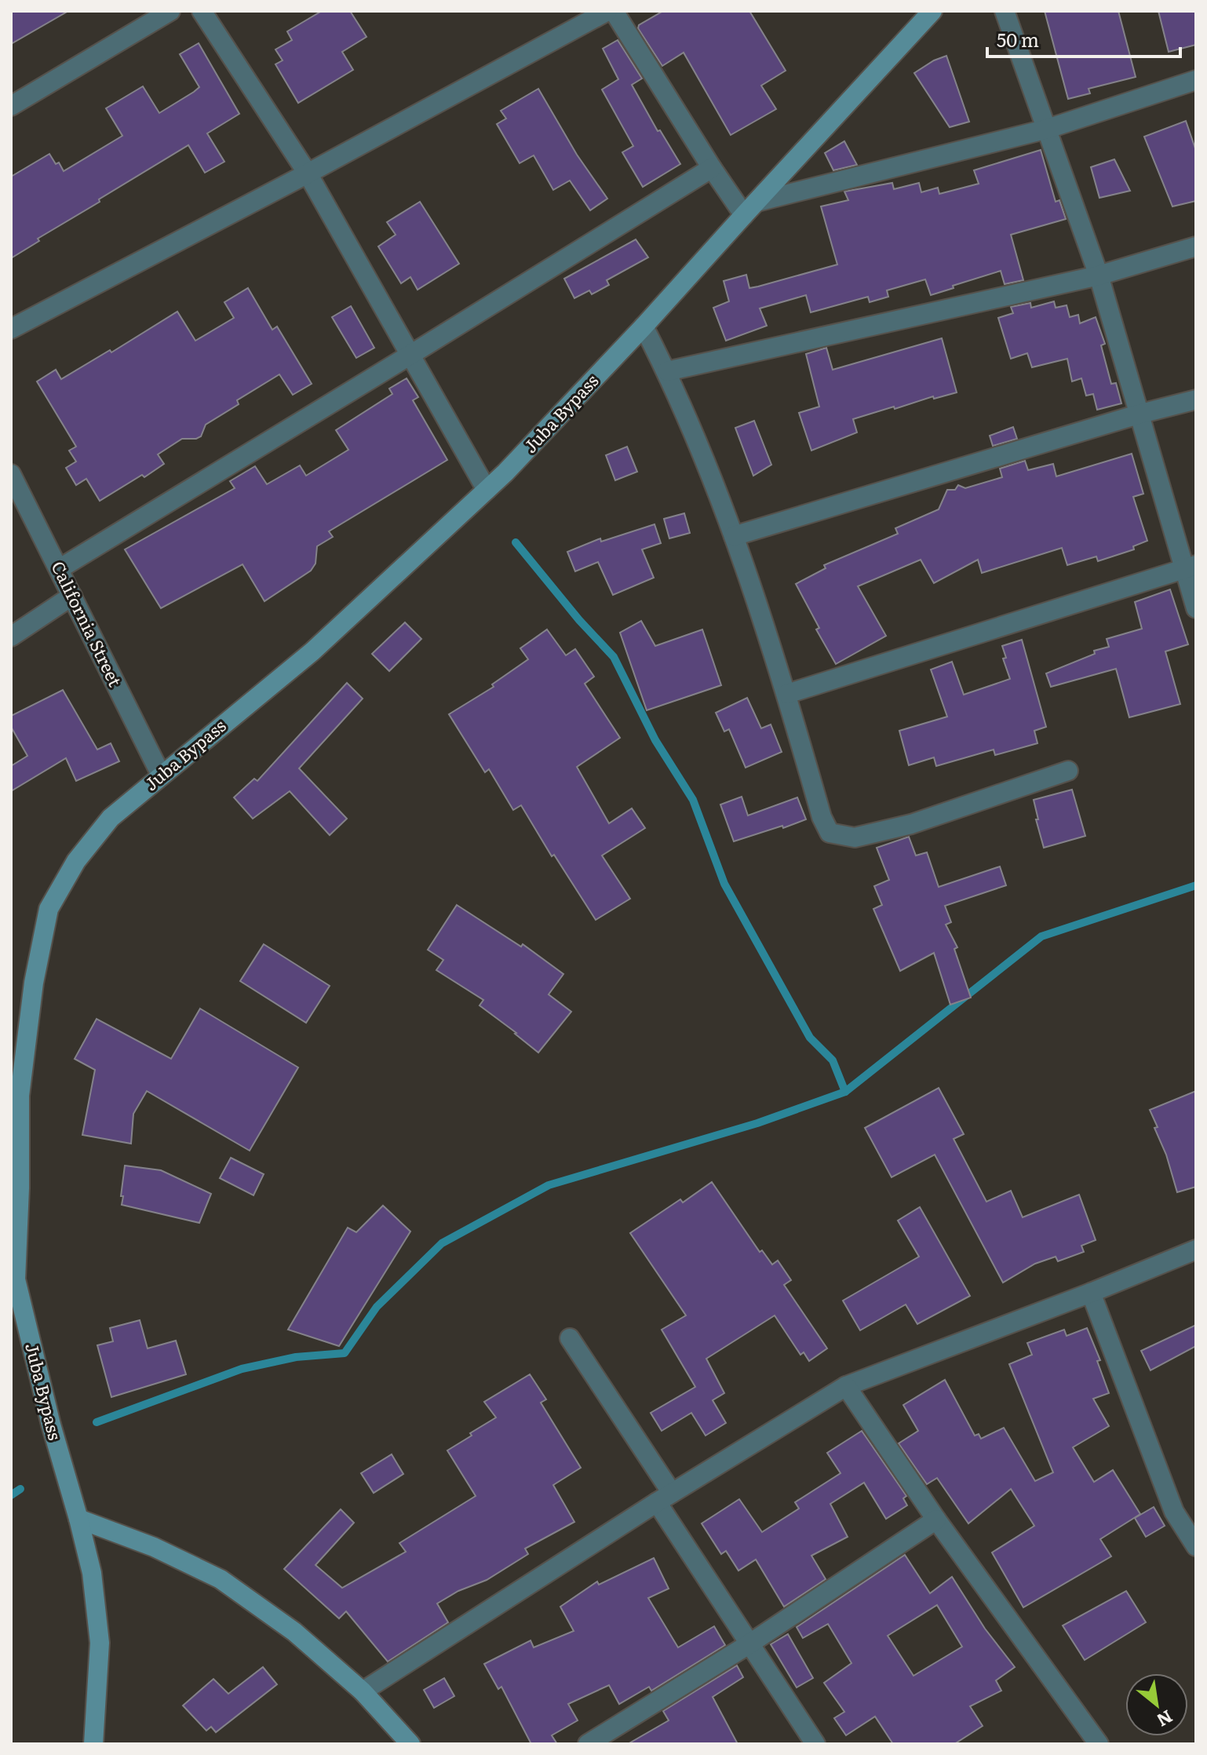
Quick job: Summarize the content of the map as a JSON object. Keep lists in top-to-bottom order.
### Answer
{
  "streets": {
    "main road": ["Juba Bypass"],
    "street": ["California Street"]
  },
  "crossings": [
    ["Juba Bypass", "California Street"]
  ],
  "scale_bar": "50 m",
  "north": "bottom right"
}
